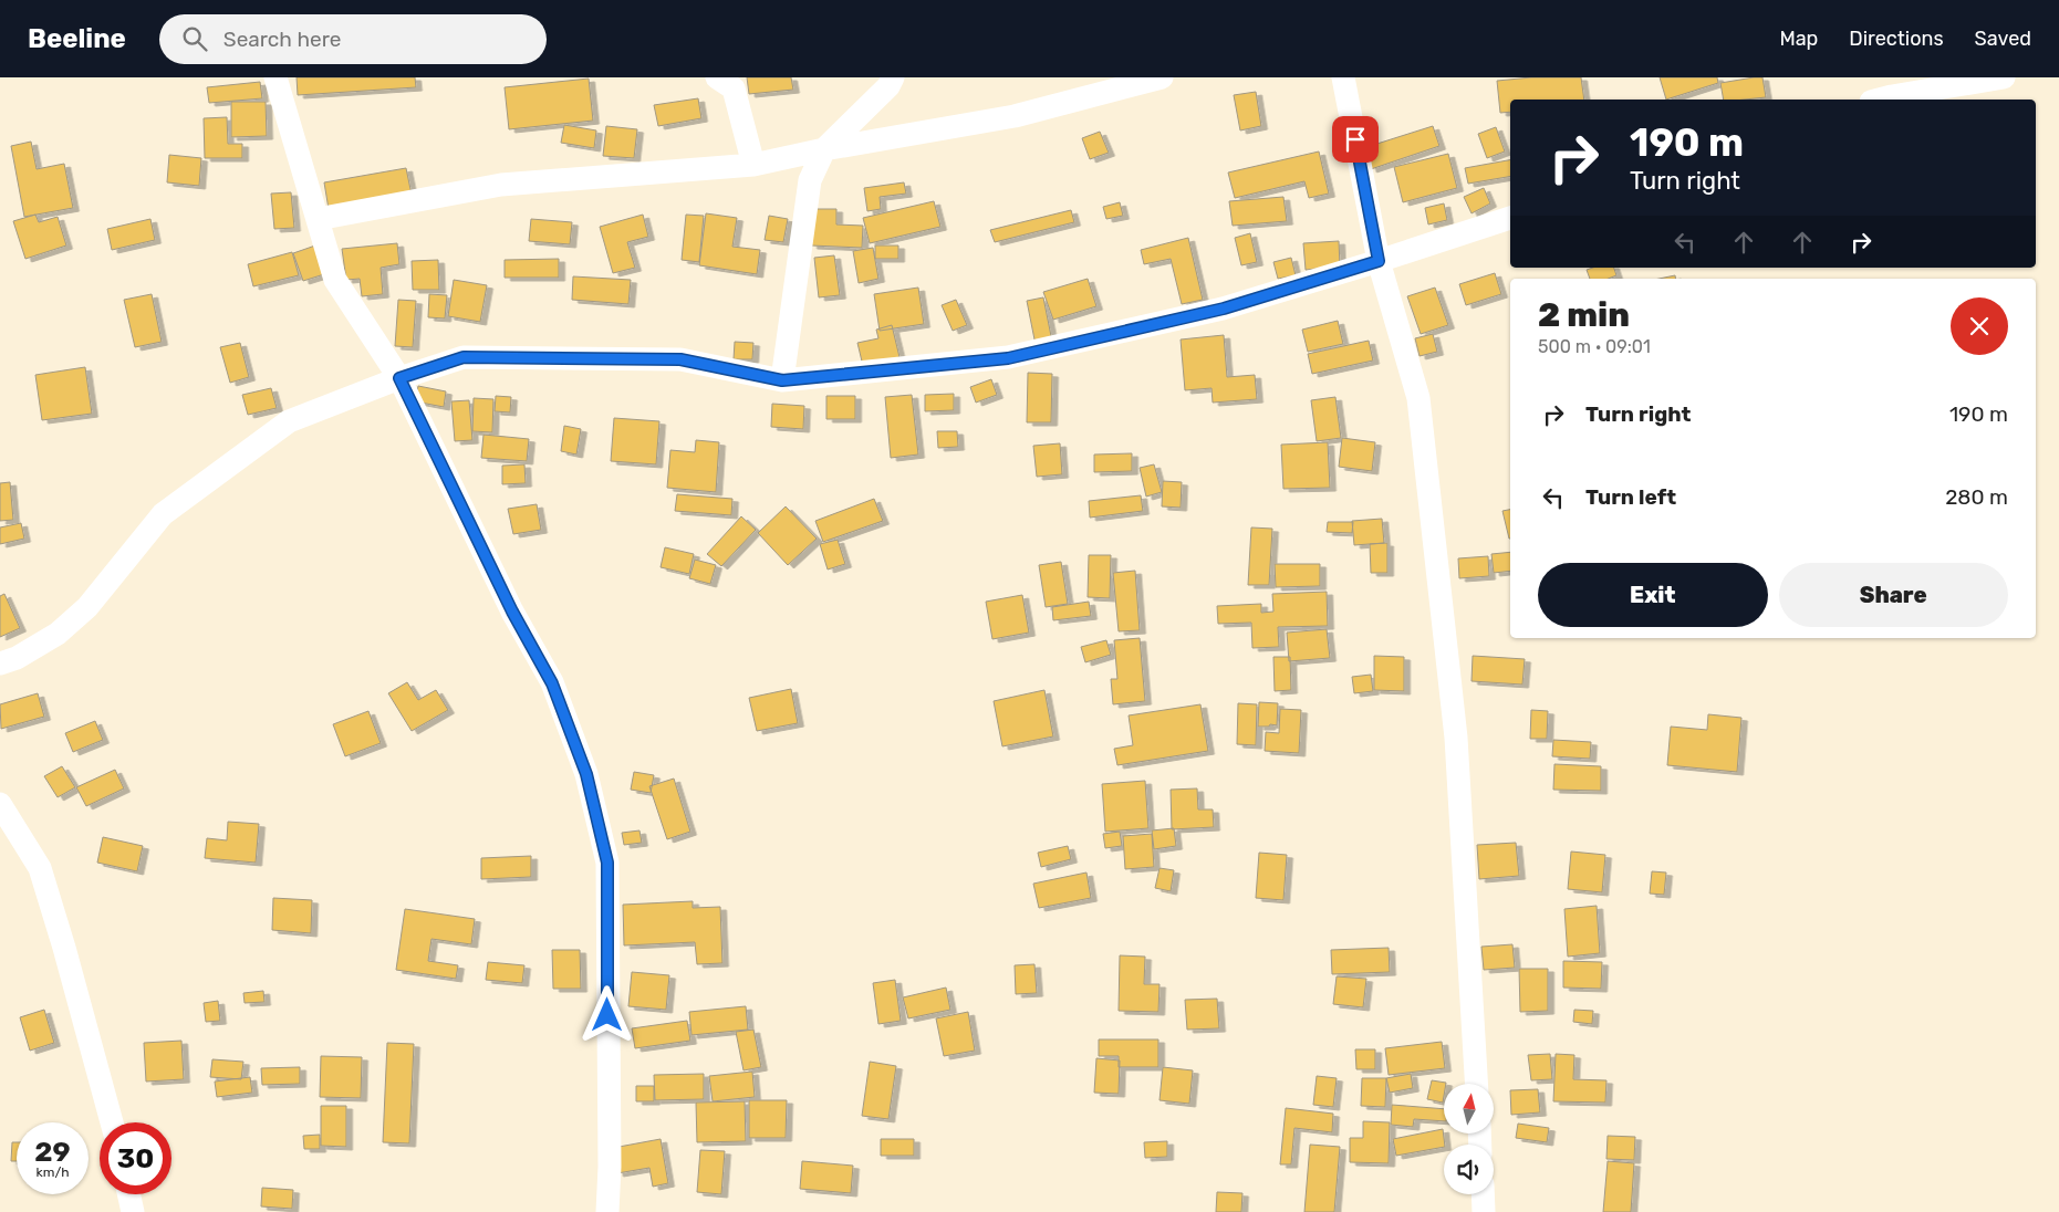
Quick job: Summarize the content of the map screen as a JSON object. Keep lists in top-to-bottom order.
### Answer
{
  "north": "top",
  "page": {
    "header": "Beeline",
    "search": "Search here",
    "nav": ["Map", "Directions", "Saved"],
    "turn": ["190 m", "Turn right"],
    "heading": ["2 min", "500 m · 09:01"],
    "list": [
      {
        "name": "Turn right",
        "value": "190 m"
      },
      {
        "name": "Turn left",
        "value": "280 m"
      }
    ],
    "buttons": ["Exit", "Share"],
    "speed": "29 km/h",
    "limit": "30"
  }
}
